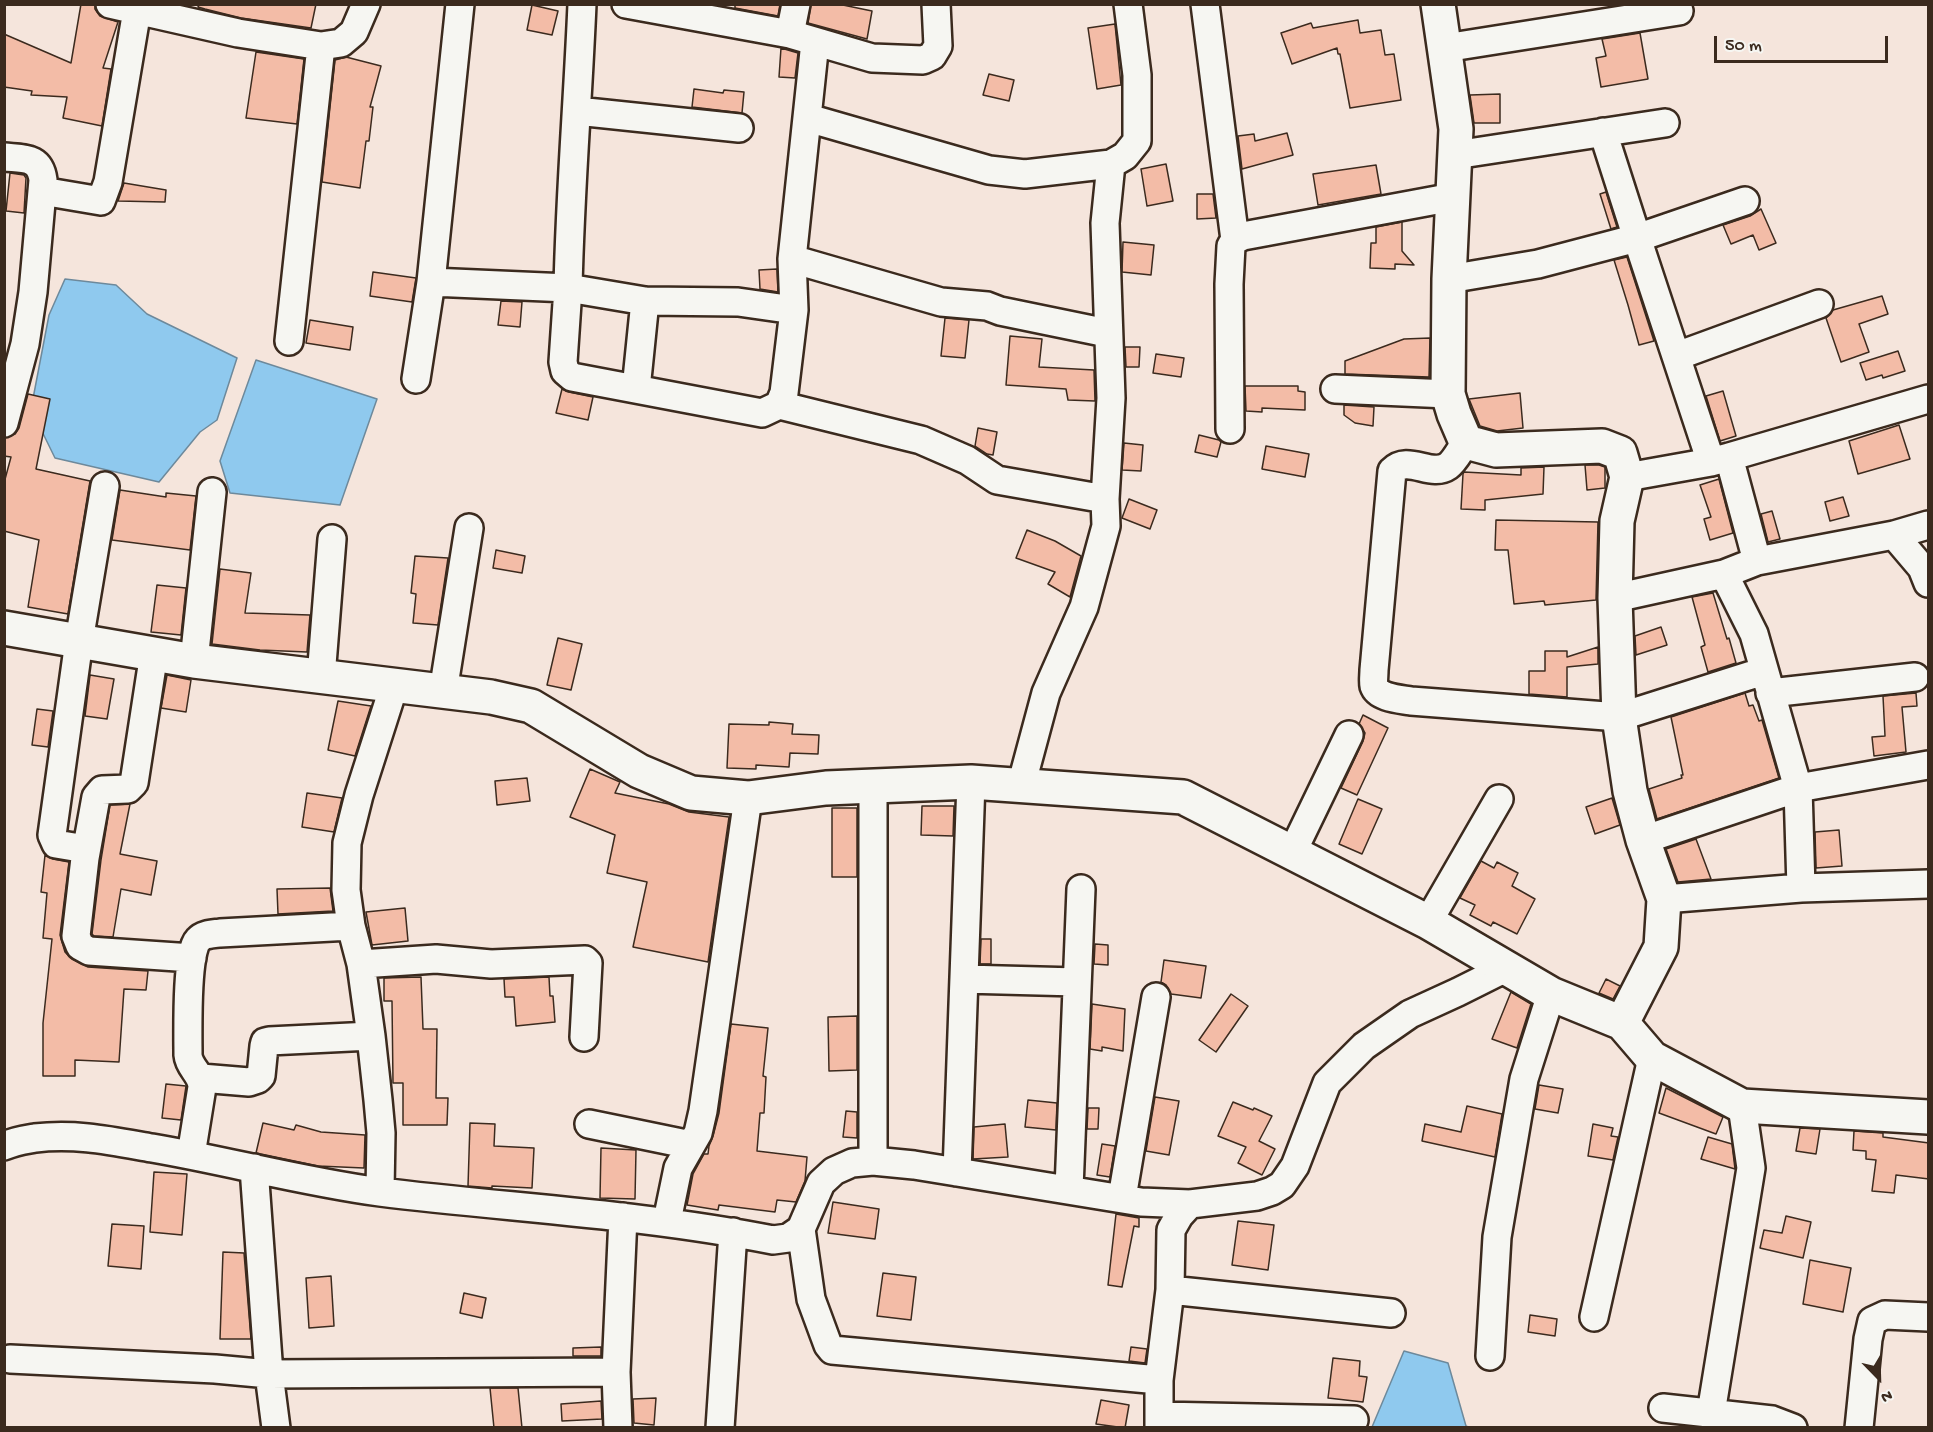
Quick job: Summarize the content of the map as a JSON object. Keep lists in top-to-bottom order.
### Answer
{
  "scale_bar": "50 m",
  "north": "bottom right"
}
